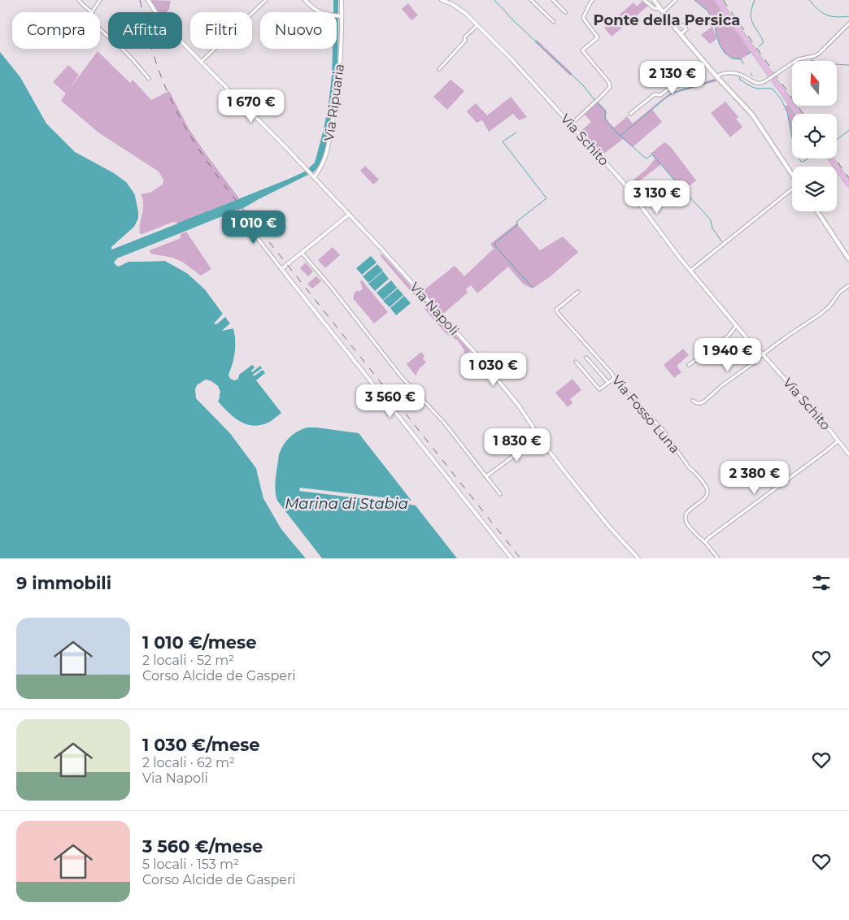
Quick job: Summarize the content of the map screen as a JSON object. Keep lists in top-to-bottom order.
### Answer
{
  "streets": {
    "street": [
      "Via Ripuaria",
      "Via Schito",
      "Via Napoli",
      "Via Fosso Luna"
    ]
  },
  "crossings": [
    ["Via Ripuaria", "Via Napoli"]
  ],
  "districts": ["Ponte della Persica"],
  "water": ["Marina di Stabia"],
  "north": "top",
  "page": {
    "chip": [
      "Compra",
      "Affitta",
      "Filtri",
      "Nuovo"
    ],
    "price": [
      "2 130 €",
      "1 670 €",
      "3 130 €",
      "1 010 €",
      "1 940 €",
      "1 030 €",
      "3 560 €",
      "1 830 €",
      "2 380 €"
    ],
    "heading": "9 immobili",
    "list": [
      {
        "name": "1 010 €/mese",
        "note": "2 locali · 52 m² · Corso Alcide de Gasperi"
      },
      {
        "name": "1 030 €/mese",
        "note": "2 locali · 62 m² · Via Napoli"
      },
      {
        "name": "3 560 €/mese",
        "note": "5 locali · 153 m² · Corso Alcide de Gasperi"
      }
    ]
  }
}
